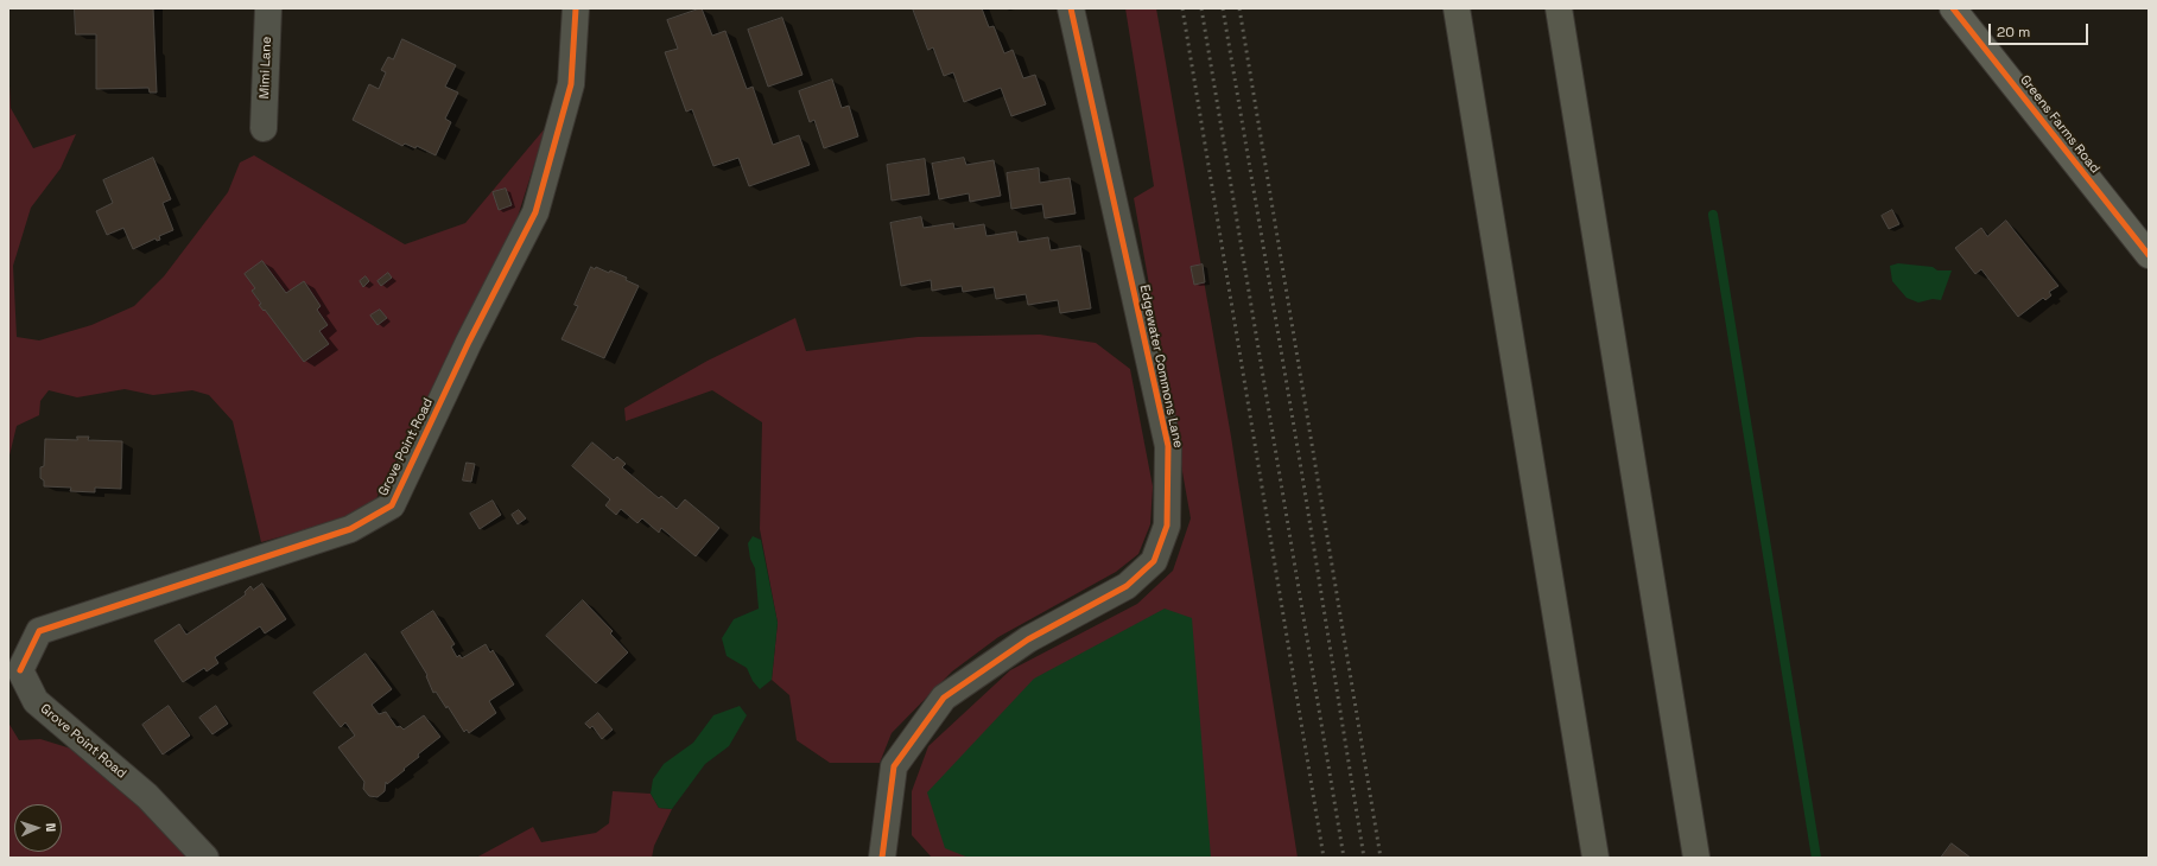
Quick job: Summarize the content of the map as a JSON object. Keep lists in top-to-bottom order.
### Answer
{
  "streets": {
    "main road": ["Greens Farms Road"],
    "street": ["Mimi Lane", "Edgewater Commons Lane", "Grove Point Road"]
  },
  "scale_bar": "20 m",
  "north": "right"
}
